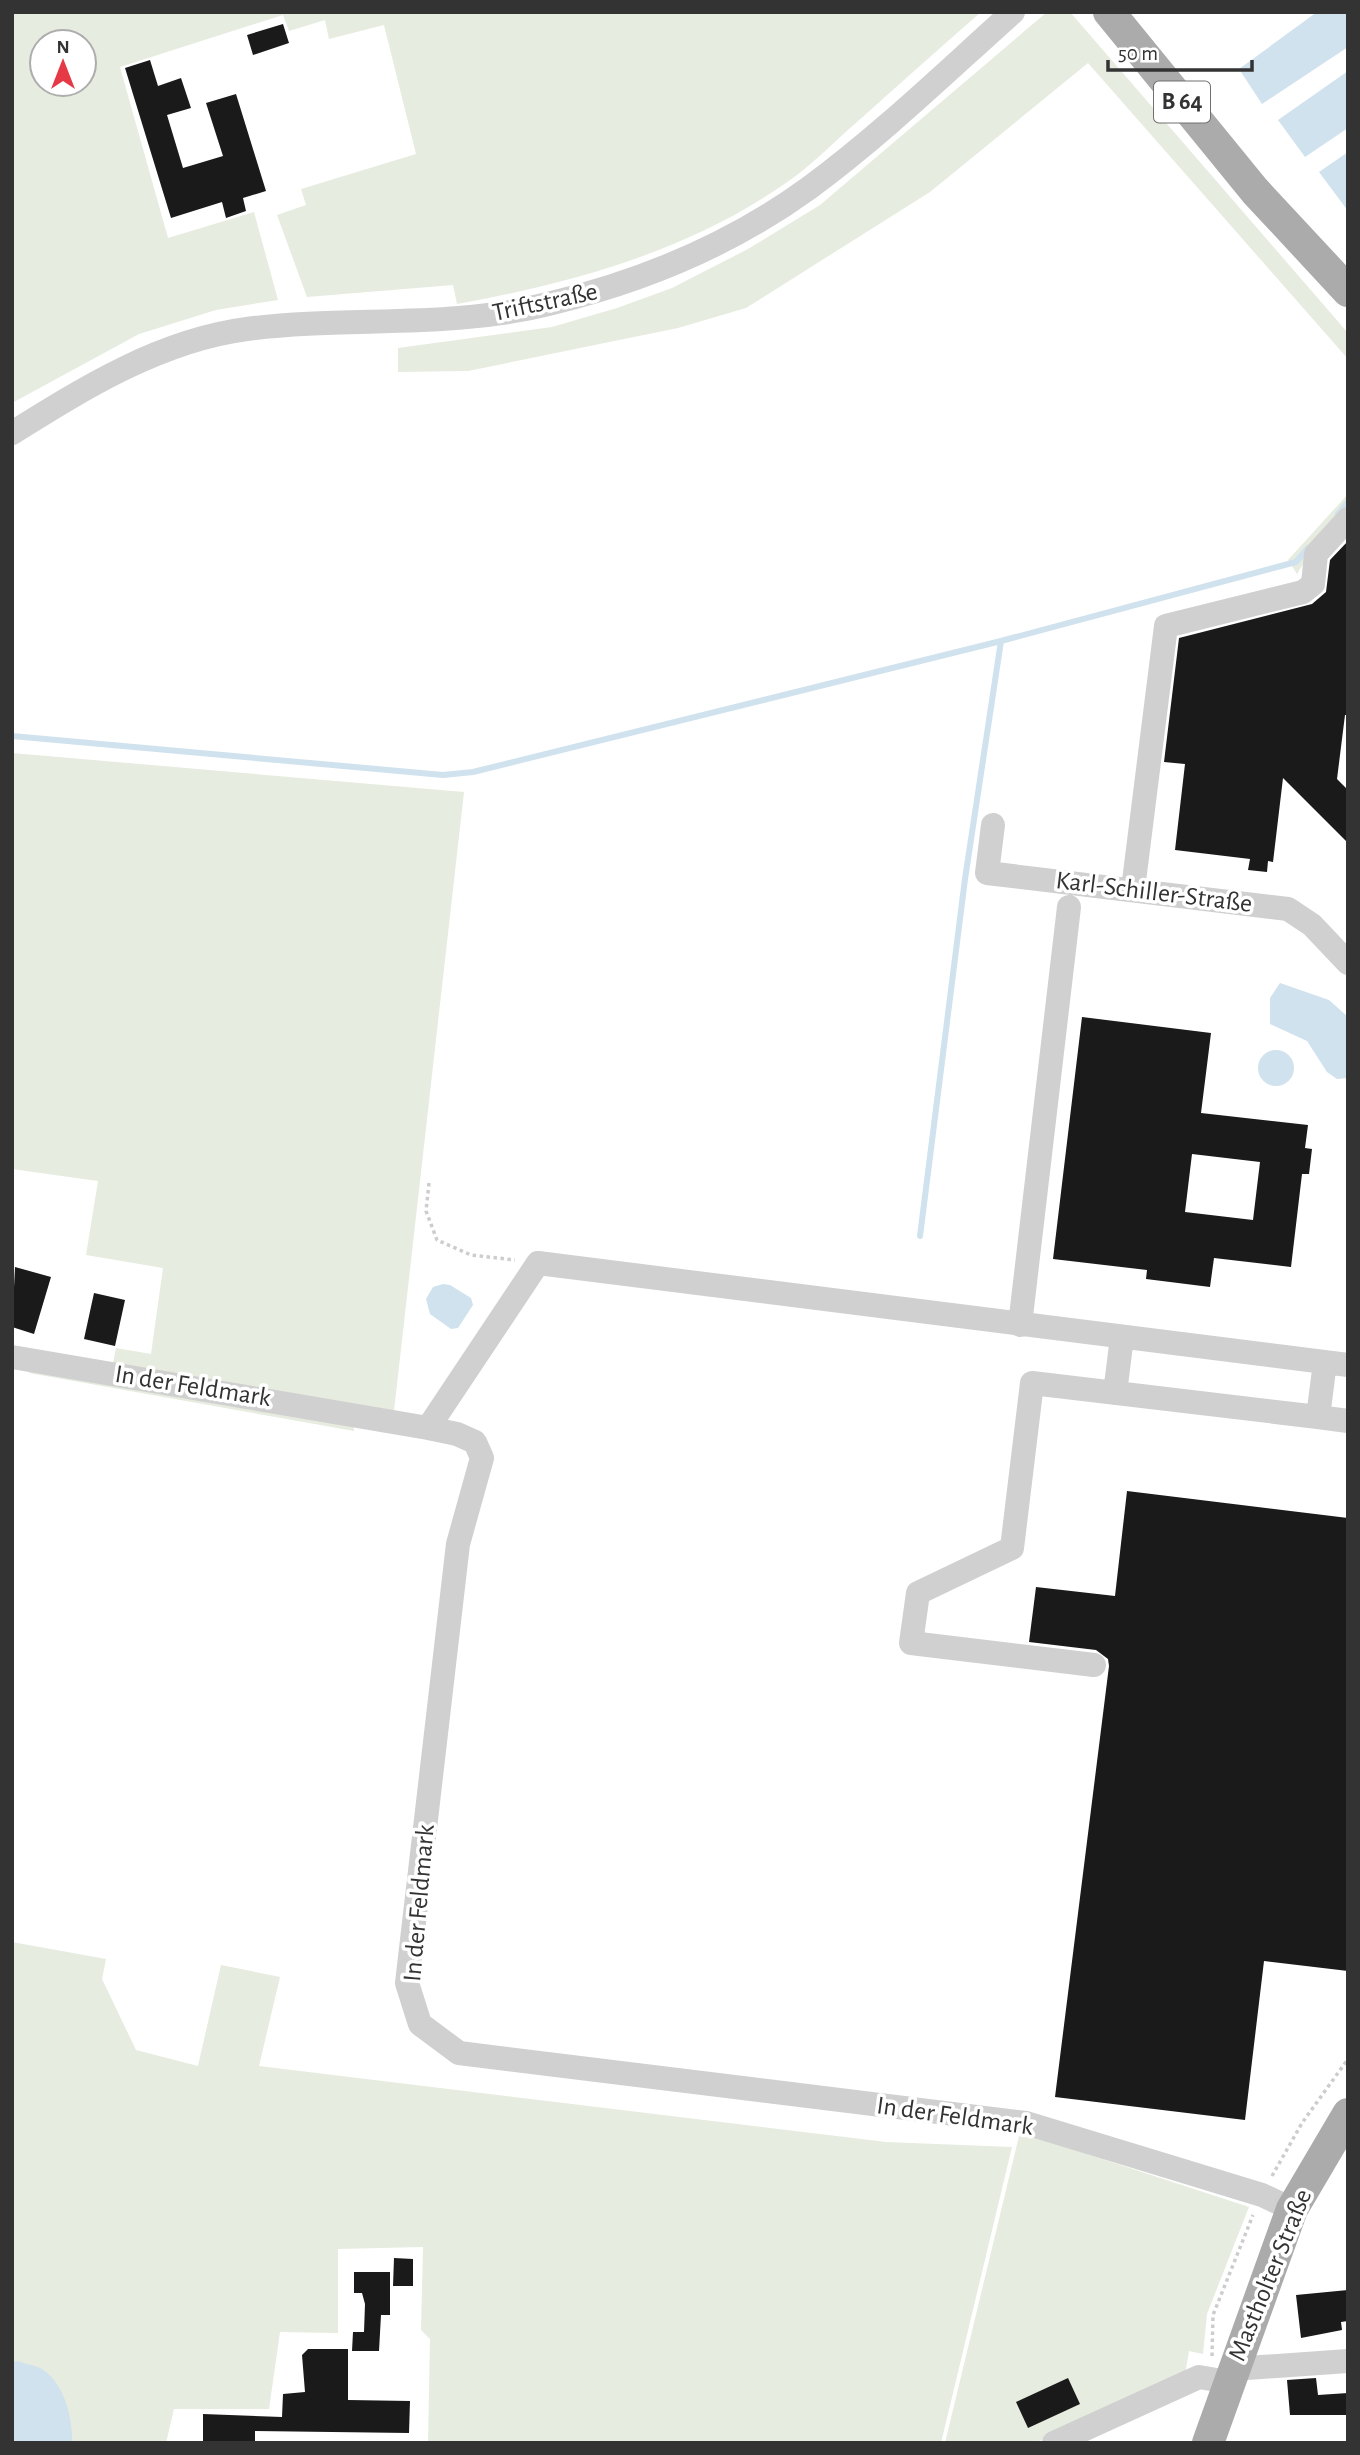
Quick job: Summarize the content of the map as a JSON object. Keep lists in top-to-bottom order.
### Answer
{
  "streets": {
    "main road": ["B 64", "Mastholter Straße"],
    "street": ["Triftstraße", "Karl-Schiller-Straße", "In der Feldmark"]
  },
  "crossings": [
    ["In der Feldmark", "Mastholter Straße"]
  ],
  "scale_bar": "50 m",
  "north": "top"
}
